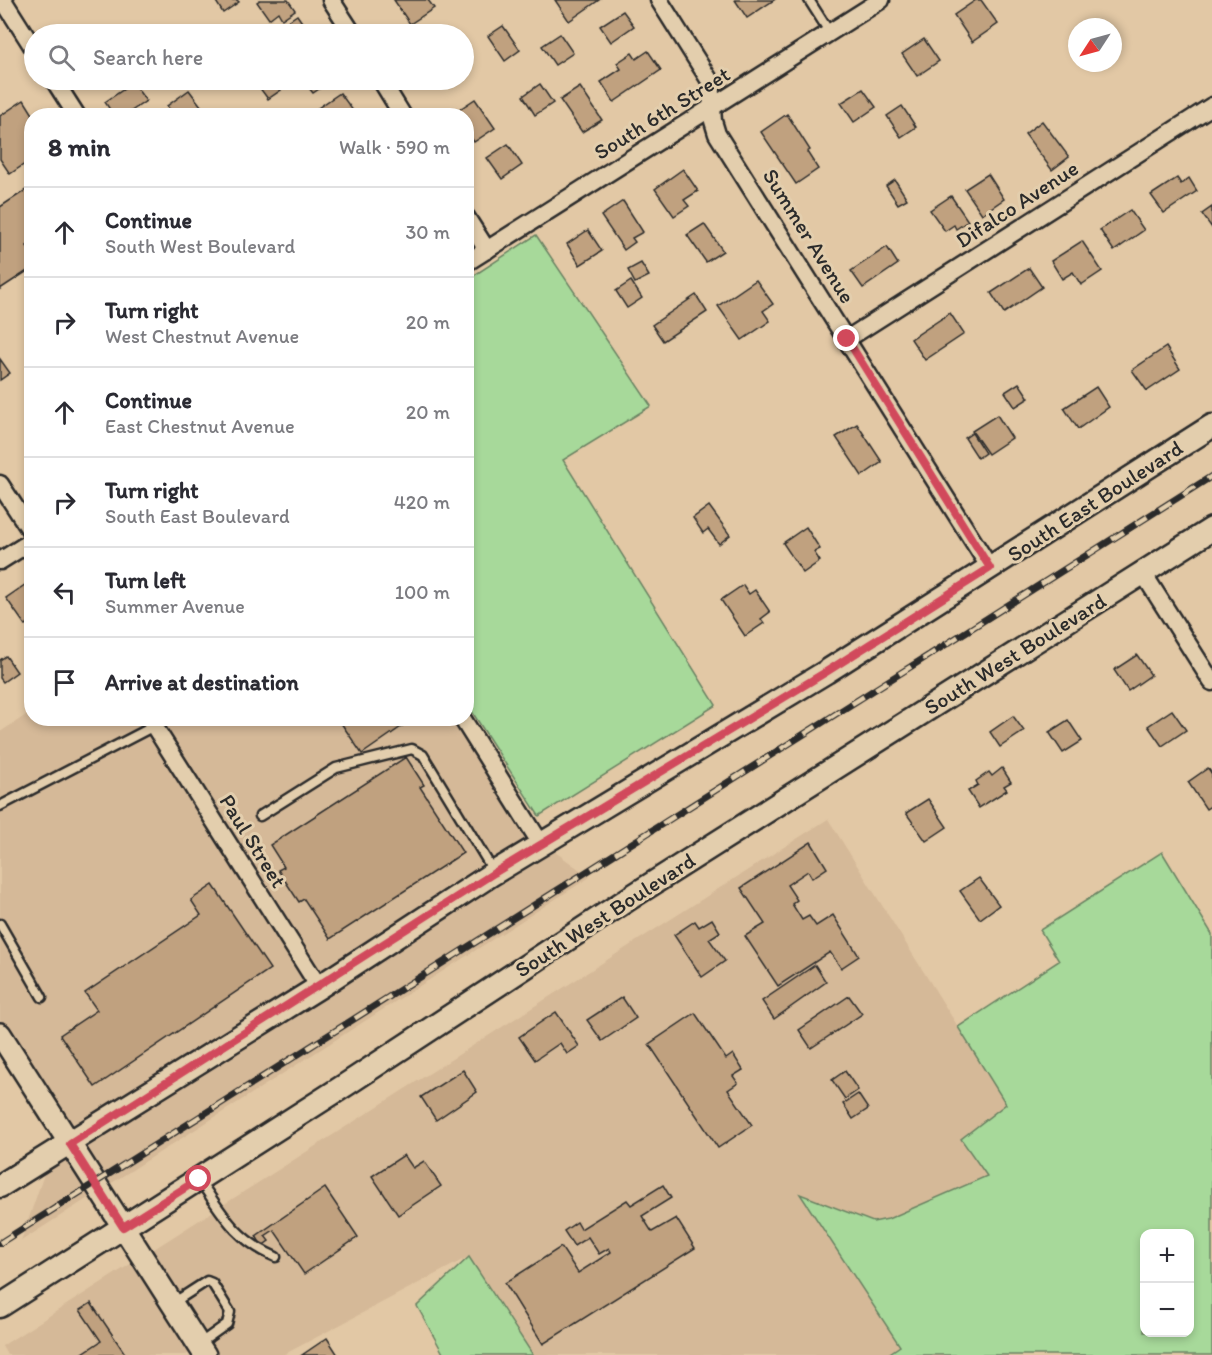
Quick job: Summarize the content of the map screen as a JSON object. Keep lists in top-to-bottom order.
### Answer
{
  "streets": {
    "main road": ["South East Boulevard", "South West Boulevard"],
    "street": [
      "South 6th Street",
      "Difalco Avenue",
      "Summer Avenue",
      "Paul Street"
    ]
  },
  "crossings": [
    ["South 6th Street", "Summer Avenue"],
    ["Difalco Avenue", "Summer Avenue"],
    ["Summer Avenue", "South East Boulevard"],
    ["South East Boulevard", "Paul Street"]
  ],
  "north": "bottom left",
  "page": {
    "search": "Search here",
    "heading": ["8 min", "Walk · 590 m"],
    "list": [
      ["Continue", "South West Boulevard", "30 m"],
      ["Turn right", "West Chestnut Avenue", "20 m"],
      ["Continue", "East Chestnut Avenue", "20 m"],
      ["Turn right", "South East Boulevard", "420 m"],
      ["Turn left", "Summer Avenue", "100 m"],
      "Arrive at destination"
    ],
    "map_buttons": ["+", "−"]
  }
}
